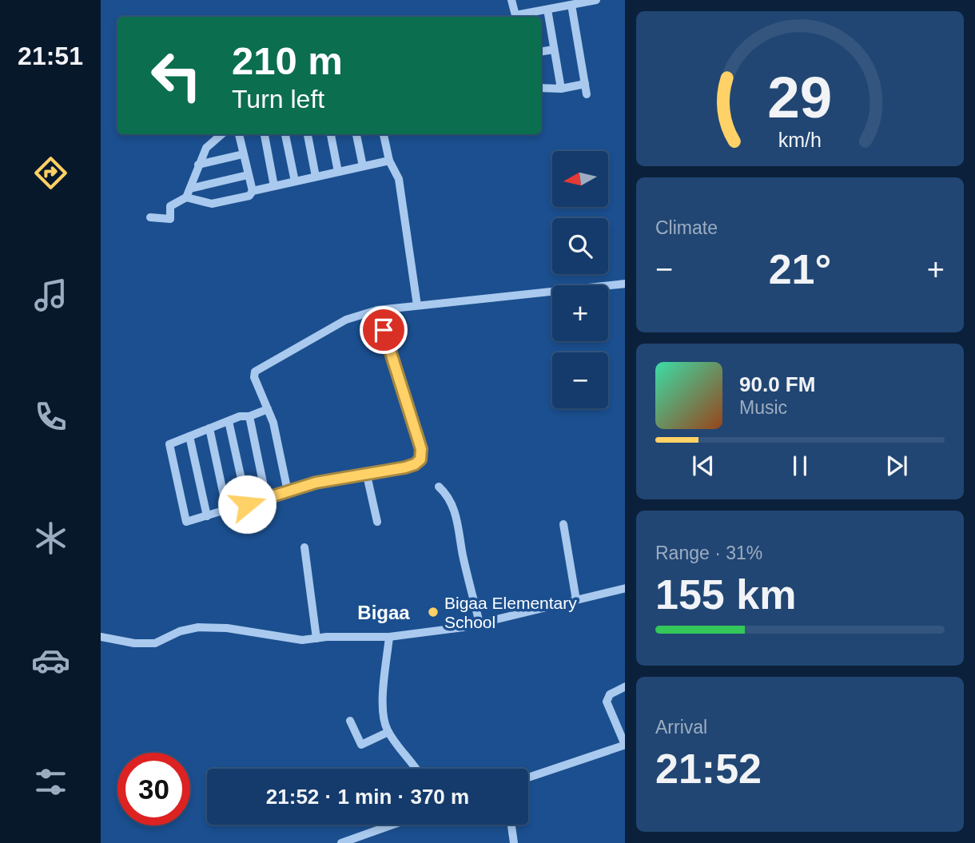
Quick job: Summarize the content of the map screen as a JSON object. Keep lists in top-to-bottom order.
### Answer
{
  "districts": ["Bigaa"],
  "places": ["Bigaa Elementary School"],
  "north": "left",
  "page": {
    "tabs": "21:51",
    "turn": ["210 m", "Turn left"],
    "map_buttons": ["+", "−"],
    "tile": [
      "Climate",
      ["Range · 31%", "155 km"],
      ["Arrival", "21:52"]
    ],
    "heat": ["−", "21°", "+"],
    "song": ["90.0 FM", "Music"],
    "limit": "30",
    "trip": "21:52 · 1 min · 370 m",
    "gauge": ["29", "km/h"]
  }
}
